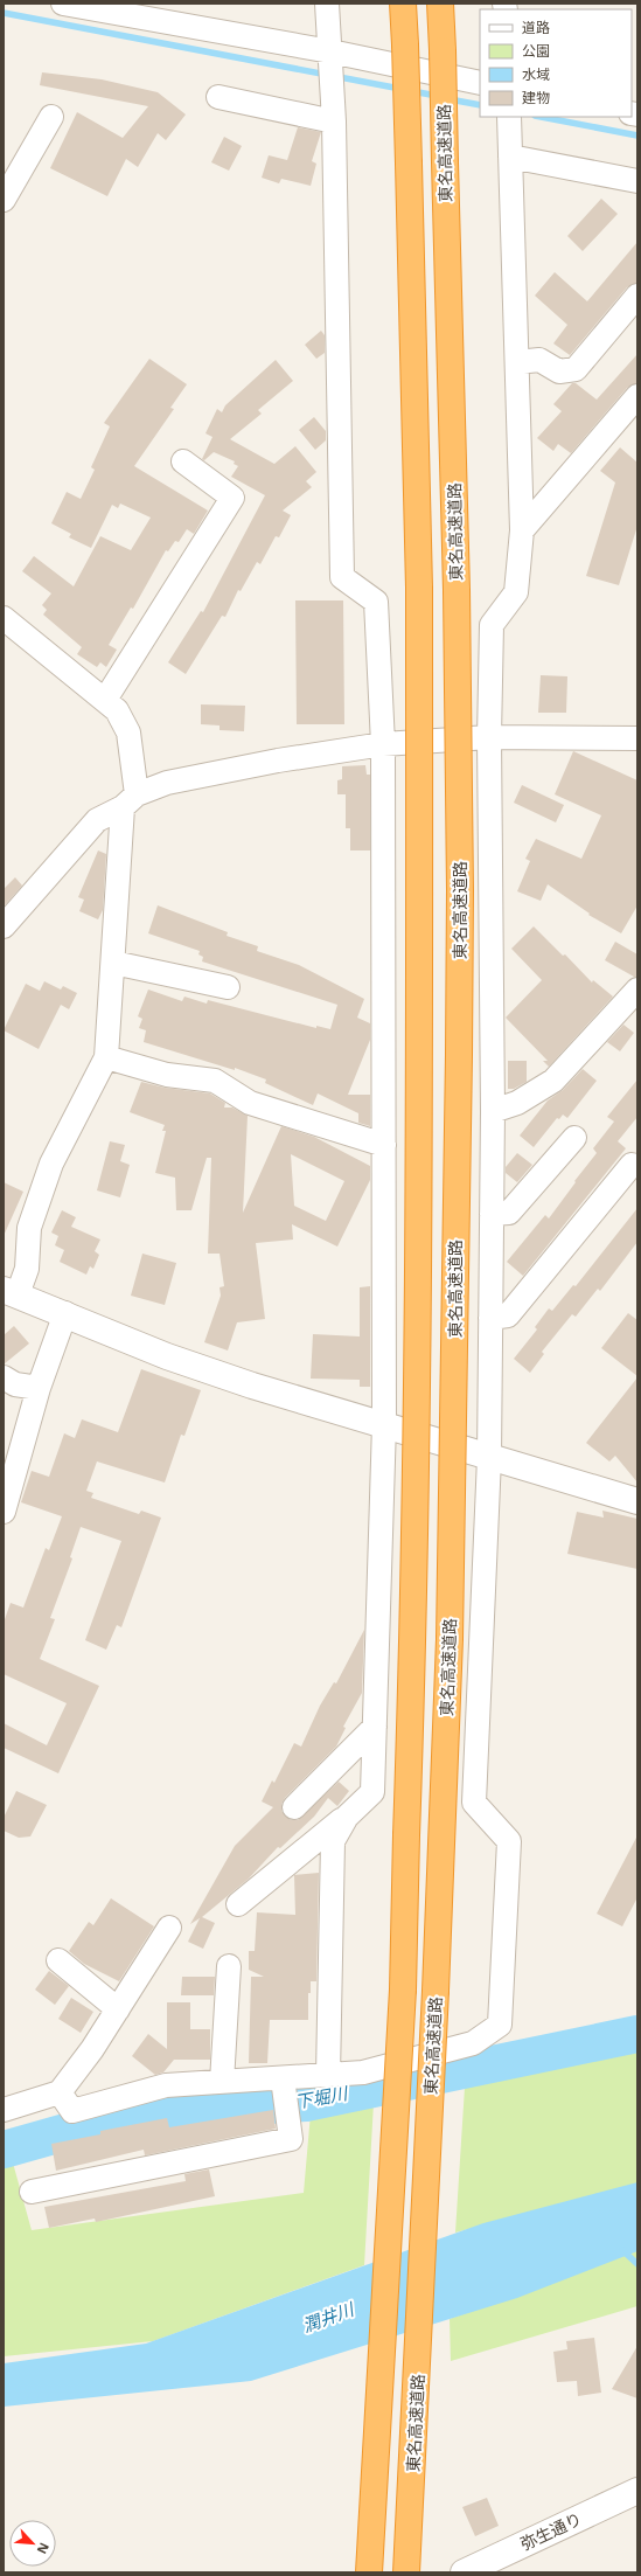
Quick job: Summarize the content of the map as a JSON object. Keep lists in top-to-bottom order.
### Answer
{
  "streets": {
    "highway": ["東名高速道路"],
    "street": ["弥生通り"]
  },
  "water": ["下堀川", "潤井川"],
  "legend": [
    "道路",
    "公園",
    "水域",
    "建物"
  ],
  "north": "bottom right"
}
